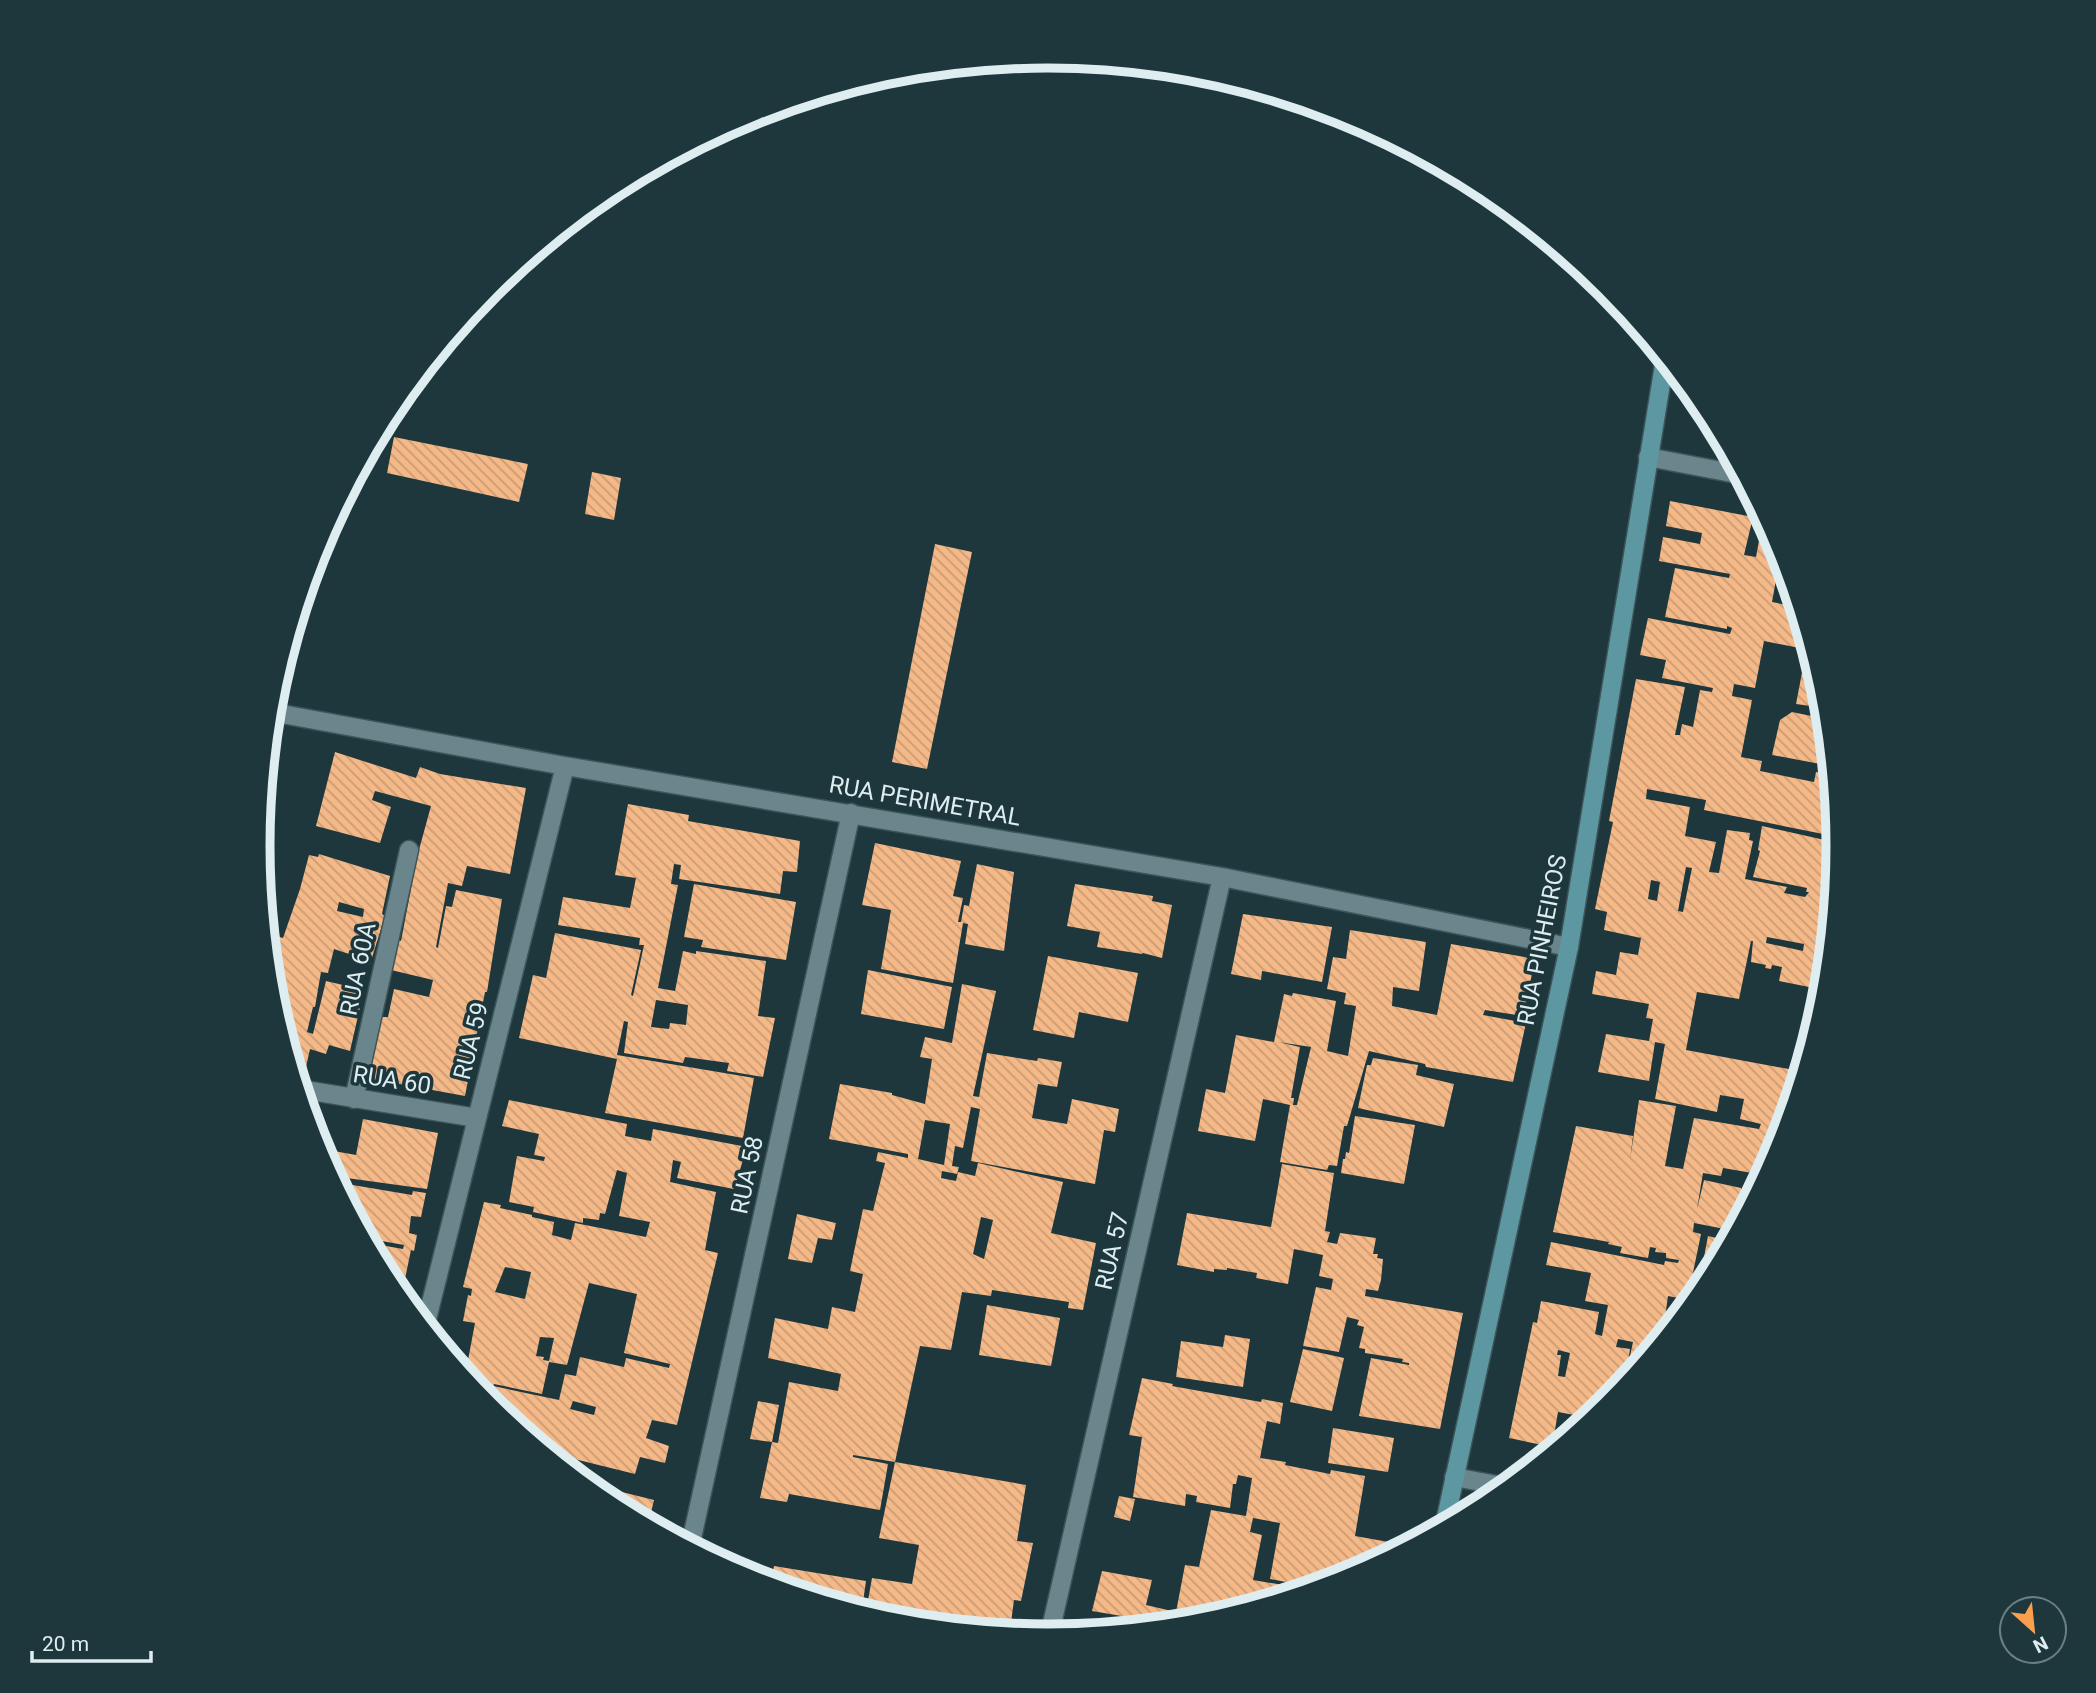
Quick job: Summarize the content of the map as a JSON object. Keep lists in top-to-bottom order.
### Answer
{
  "streets": {
    "street": [
      "RUA PERIMETRAL",
      "RUA PINHEIROS",
      "RUA 60A",
      "RUA 59",
      "RUA 60",
      "RUA 58",
      "RUA 57"
    ]
  },
  "crossings": [
    ["RUA PERIMETRAL", "RUA PINHEIROS"],
    ["RUA PERIMETRAL", "RUA 59"],
    ["RUA PERIMETRAL", "RUA 58"],
    ["RUA PERIMETRAL", "RUA 57"],
    ["RUA 60A", "RUA 60"],
    ["RUA 59", "RUA 60"]
  ],
  "scale_bar": "20 m",
  "north": "bottom right"
}
